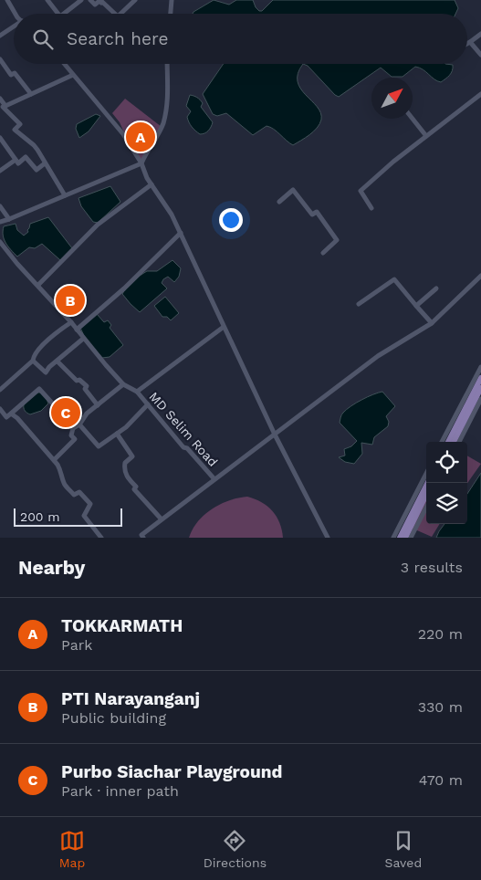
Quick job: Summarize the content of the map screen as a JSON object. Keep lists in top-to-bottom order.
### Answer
{
  "streets": {
    "street": ["MD Selim Road"]
  },
  "scale_bar": "200 m",
  "north": "top right",
  "page": {
    "search": "Search here",
    "pins": ["A", "B", "C"],
    "scale": "200 m",
    "heading": ["Nearby", "3 results"],
    "list": [
      {
        "mark": "A",
        "name": "TOKKARMATH",
        "note": "Park",
        "value": "220 m"
      },
      {
        "mark": "B",
        "name": "PTI Narayanganj",
        "note": "Public building",
        "value": "330 m"
      },
      {
        "mark": "C",
        "name": "Purbo Siachar Playground",
        "note": "Park · inner path",
        "value": "470 m"
      }
    ],
    "nav": ["Map", "Directions", "Saved"]
  }
}
